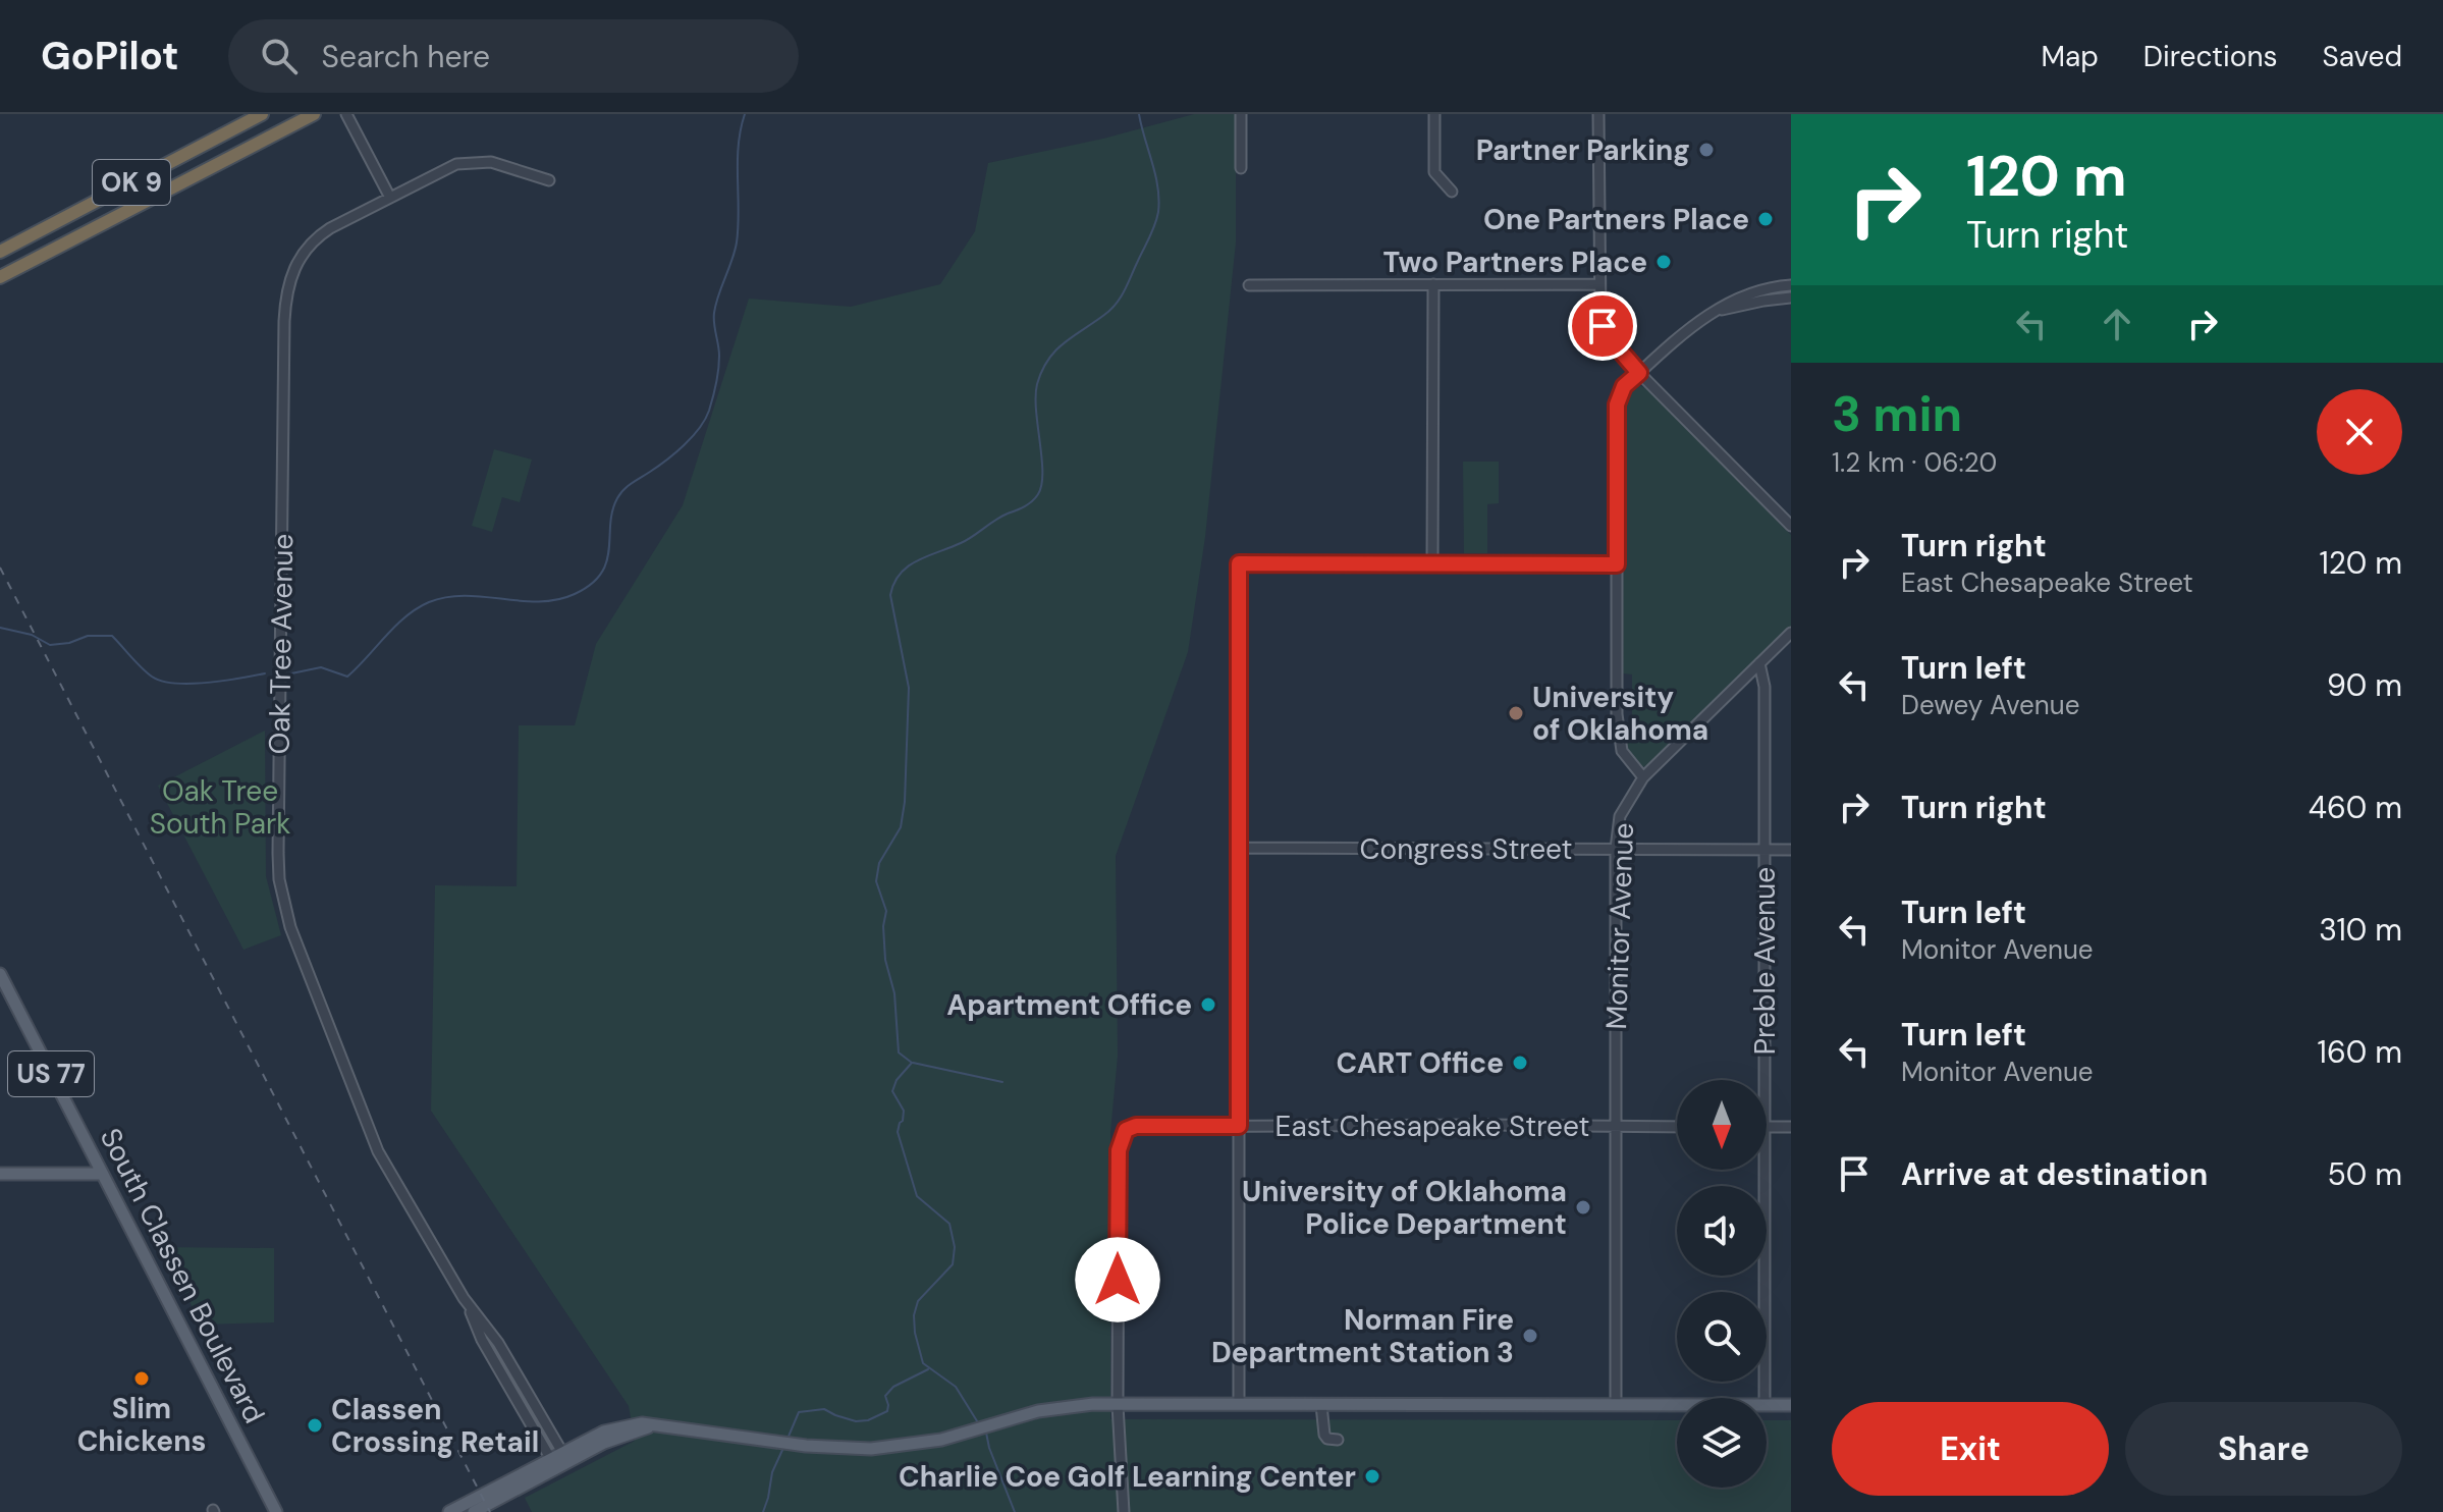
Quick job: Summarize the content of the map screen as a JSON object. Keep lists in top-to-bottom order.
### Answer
{
  "streets": {
    "highway": ["OK 9"],
    "main road": ["US 77", "South Classen Boulevard"],
    "street": [
      "Oak Tree Avenue",
      "Congress Street",
      "Monitor Avenue",
      "Preble Avenue",
      "East Chesapeake Street"
    ]
  },
  "crossings": [
    ["Congress Street", "Monitor Avenue"],
    ["Congress Street", "Preble Avenue"],
    ["Monitor Avenue", "Preble Avenue"],
    ["Monitor Avenue", "East Chesapeake Street"]
  ],
  "parks": ["Oak Tree South Park"],
  "places": [
    "Partner Parking",
    "One Partners Place",
    "Two Partners Place",
    "University of Oklahoma",
    "Apartment Office",
    "CART Office",
    "University of Oklahoma Police Department",
    "Norman Fire Department Station 3",
    "Slim Chickens",
    "Classen Crossing Retail",
    "Charlie Coe Golf Learning Center"
  ],
  "north": "bottom",
  "page": {
    "header": "GoPilot",
    "search": "Search here",
    "nav": ["Map", "Directions", "Saved"],
    "turn": ["120 m", "Turn right"],
    "heading": ["3 min", "1.2 km · 06:20"],
    "list": [
      {
        "name": "Turn right",
        "note": "East Chesapeake Street",
        "value": "120 m"
      },
      {
        "name": "Turn left",
        "note": "Dewey Avenue",
        "value": "90 m"
      },
      {
        "name": "Turn right",
        "value": "460 m"
      },
      {
        "name": "Turn left",
        "note": "Monitor Avenue",
        "value": "310 m"
      },
      {
        "name": "Turn left",
        "note": "Monitor Avenue",
        "value": "160 m"
      },
      {
        "name": "Arrive at destination",
        "value": "50 m"
      }
    ],
    "buttons": ["Exit", "Share"]
  }
}
